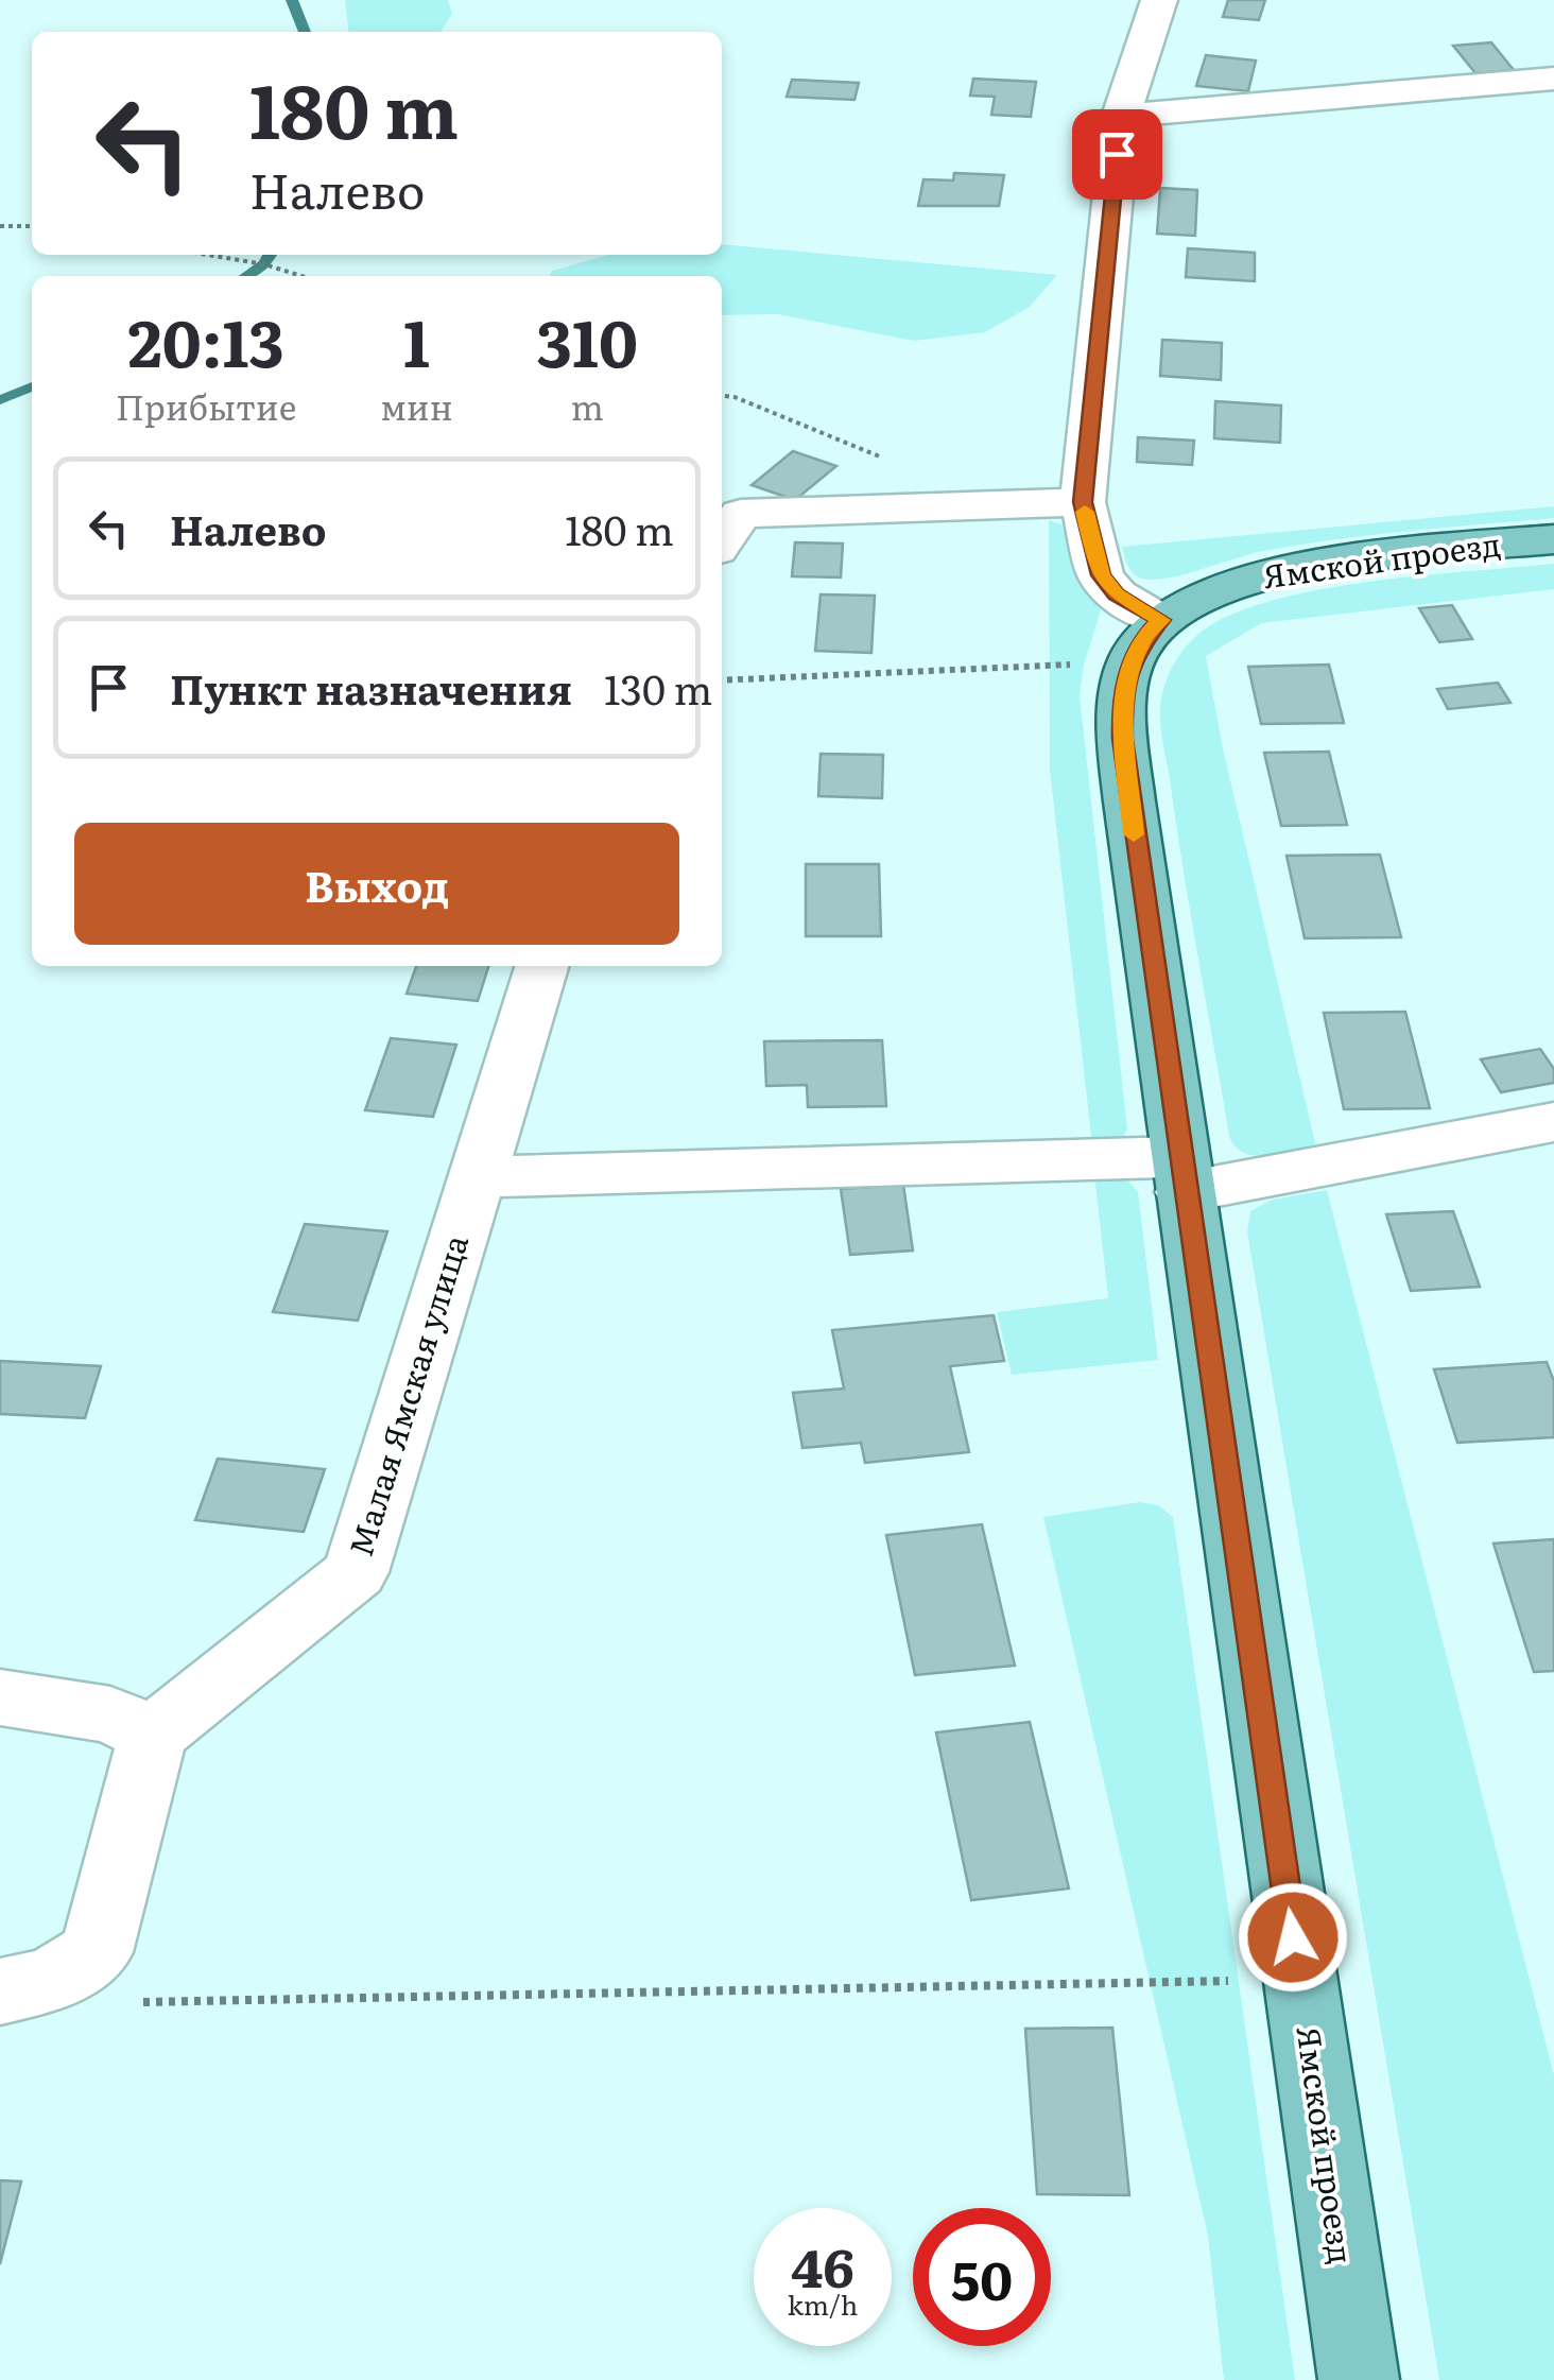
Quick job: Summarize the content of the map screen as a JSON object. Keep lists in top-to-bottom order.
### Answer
{
  "streets": {
    "main road": ["Ямской проезд"],
    "street": ["Малая Ямская улица"]
  },
  "page": {
    "turn": ["180 m", "Налево"],
    "eta": [
      "20:13",
      "Прибытие",
      "1",
      "мин",
      "310",
      "m"
    ],
    "list": [
      {
        "name": "Налево",
        "value": "180 m"
      },
      {
        "name": "Пункт назначения",
        "value": "130 m"
      }
    ],
    "buttons": "Выход",
    "speed": "46 km/h",
    "limit": "50"
  }
}
